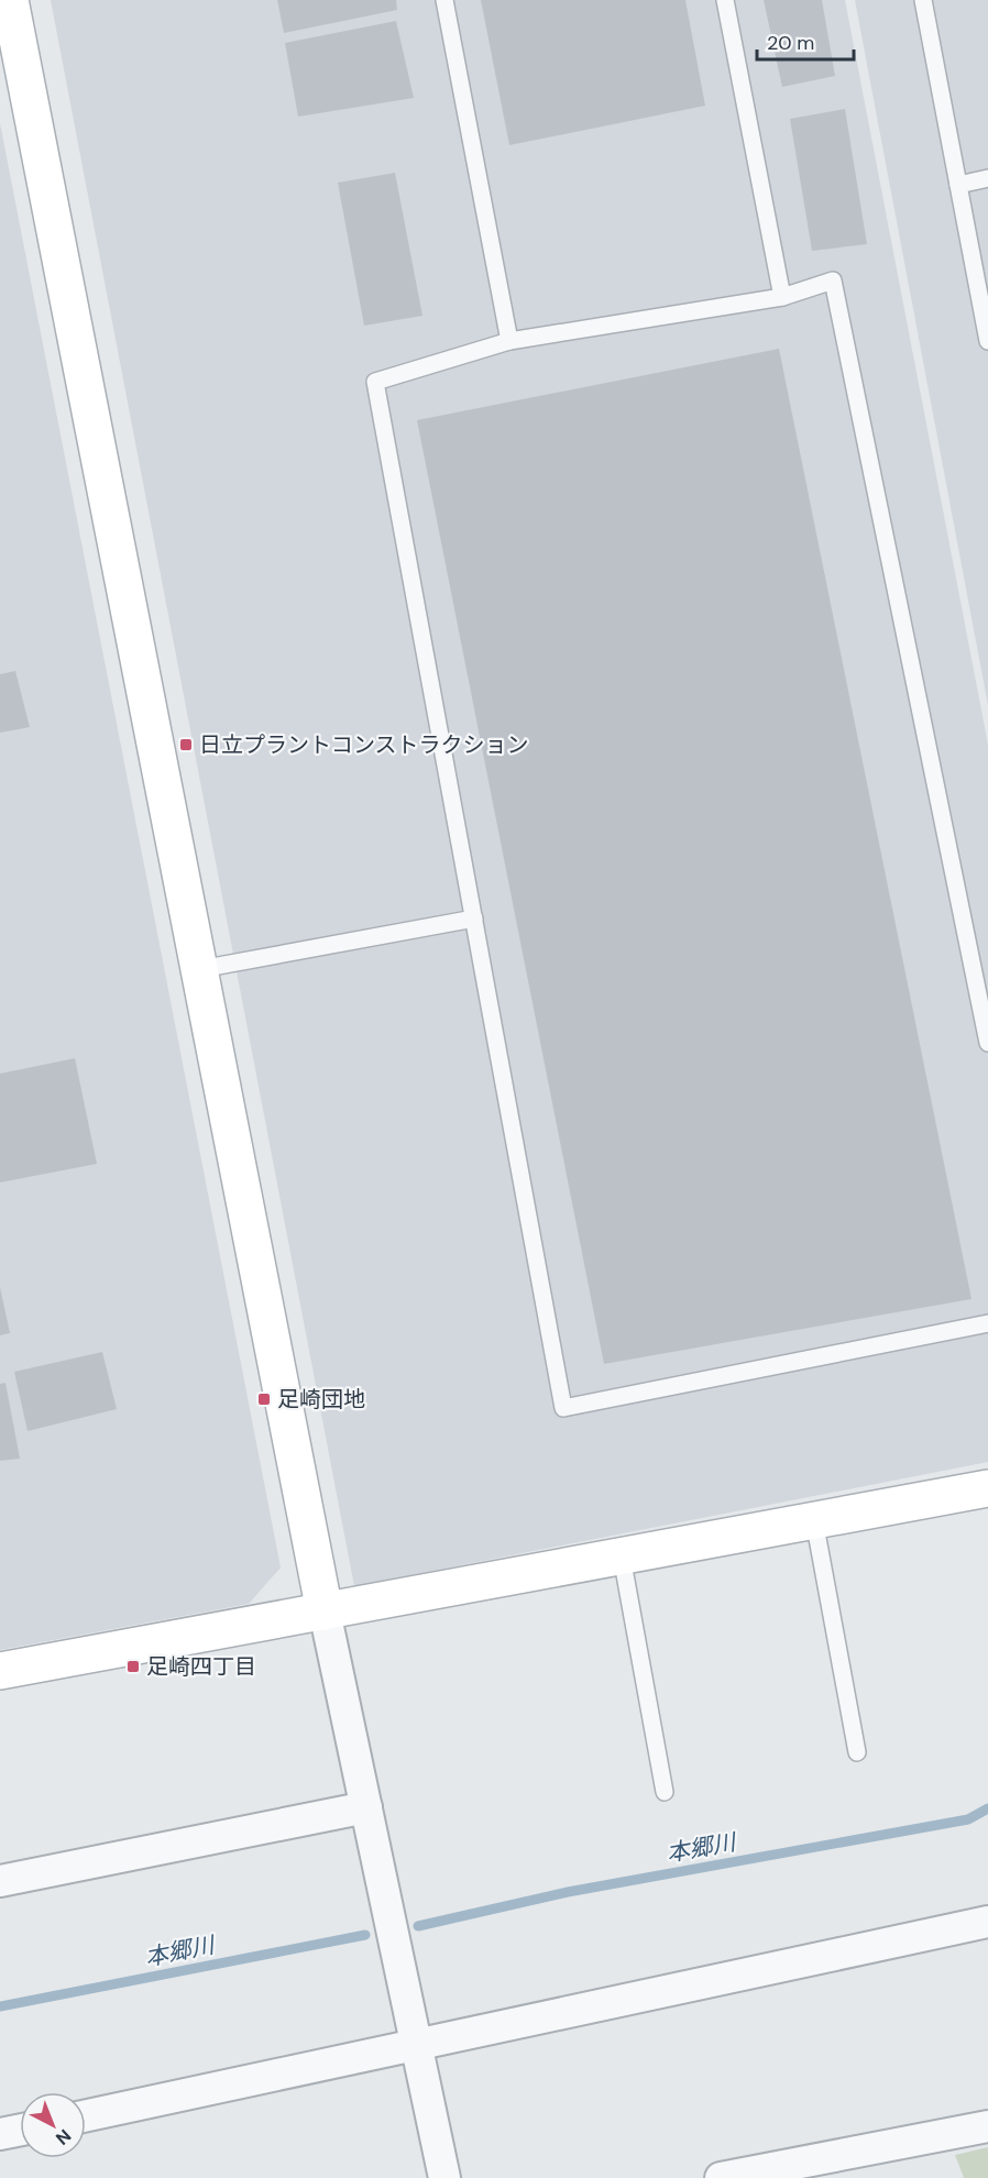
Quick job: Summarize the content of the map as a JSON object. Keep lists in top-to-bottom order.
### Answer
{
  "water": ["本郷川"],
  "places": {
    "transit": ["日立プラントコンストラクション", "足崎団地", "足崎四丁目"]
  },
  "scale_bar": "20 m",
  "north": "bottom right"
}
